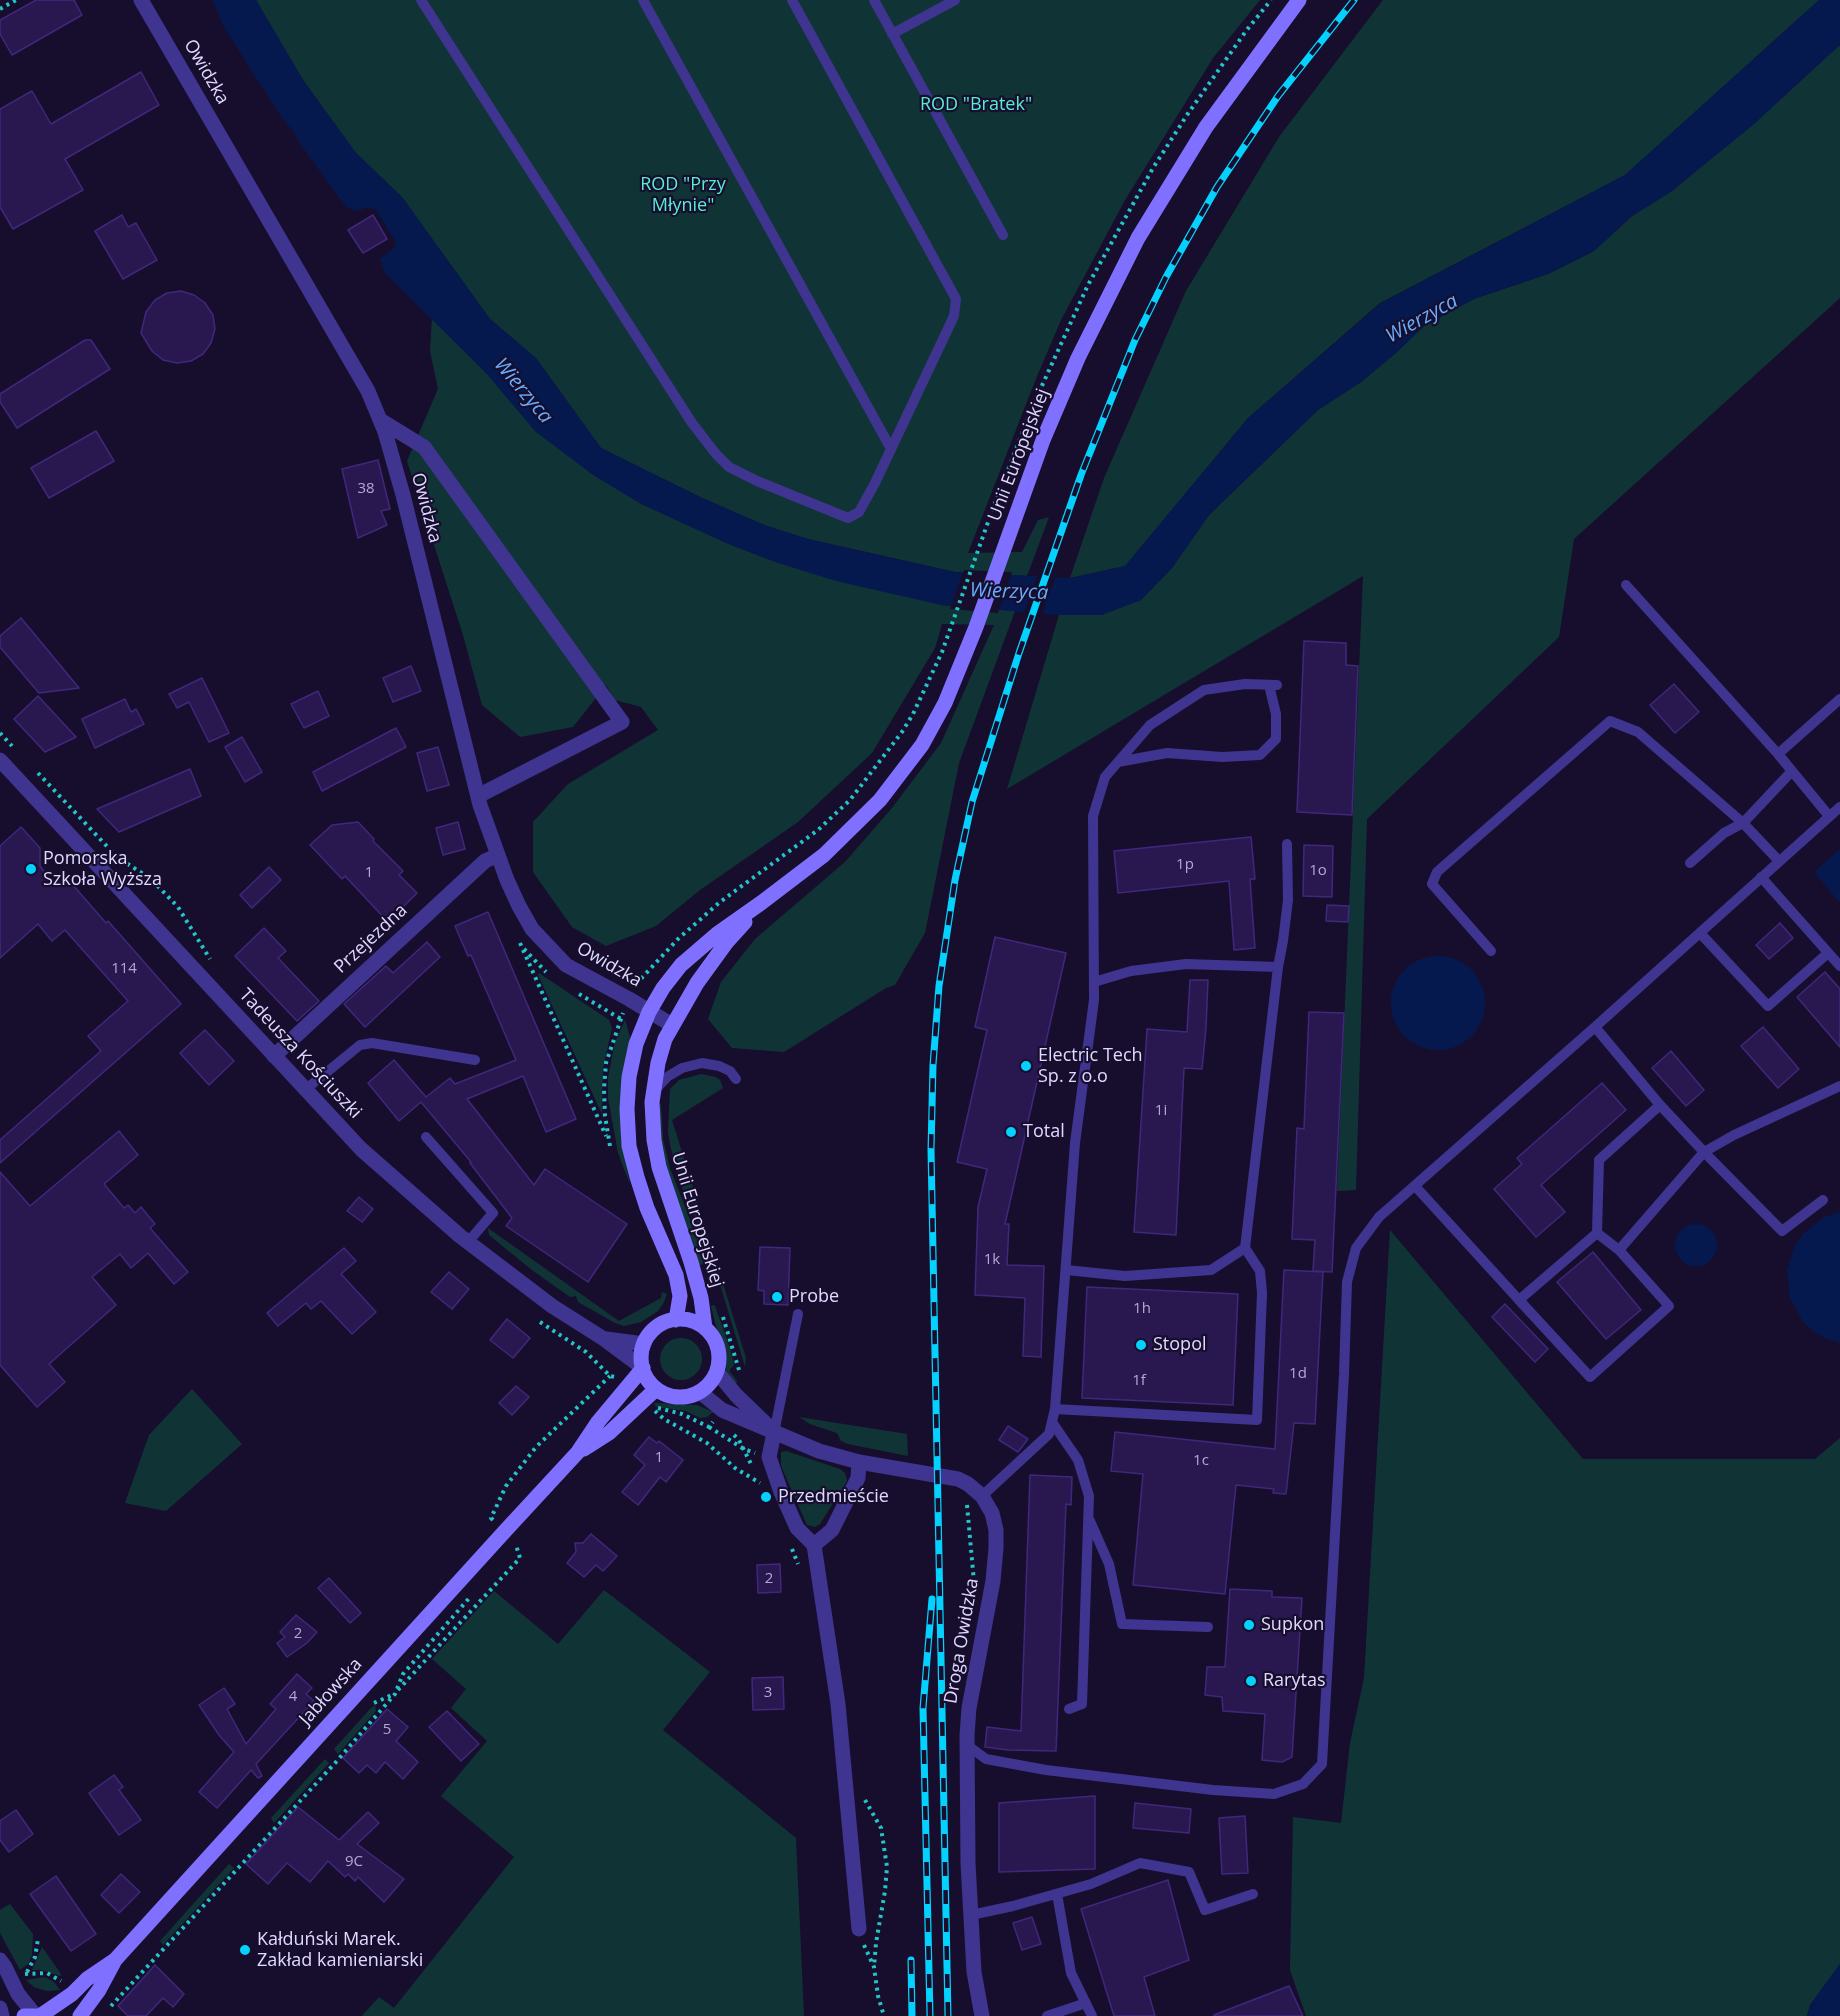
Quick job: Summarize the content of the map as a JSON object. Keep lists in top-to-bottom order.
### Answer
{
  "streets": {
    "main road": ["Owidzka", "Unii Europejskiej", "Jabłowska"],
    "street": ["Przejezdna", "Tadeusza Kościuszki", "Droga Owidzka"]
  },
  "crossings": [
    ["Owidzka", "Unii Europejskiej"],
    ["Owidzka", "Przejezdna"],
    ["Owidzka", "Tadeusza Kościuszki"],
    ["Owidzka", "Jabłowska"],
    ["Unii Europejskiej", "Tadeusza Kościuszki"],
    ["Unii Europejskiej", "Jabłowska"],
    ["Przejezdna", "Tadeusza Kościuszki"],
    ["Tadeusza Kościuszki", "Jabłowska"]
  ],
  "water": ["Wierzyca"],
  "parks": ["ROD \"Bratek\"", "ROD \"Przy Młynie\""],
  "places": [
    "Pomorska Szkoła Wyższa",
    "Electric Tech Sp. z o.o",
    "Total",
    "Probe",
    "Stopol",
    "Przedmieście",
    "Supkon",
    "Rarytas",
    "Kałduński Marek. Zakład kamieniarski"
  ],
  "house_numbers": [
    "38",
    "1p",
    "1o",
    "1",
    "114",
    "1i",
    "1k",
    "1h",
    "1d",
    "1f",
    "1",
    "1c",
    "2",
    "2",
    "3",
    "4",
    "5",
    "9C"
  ]
}
